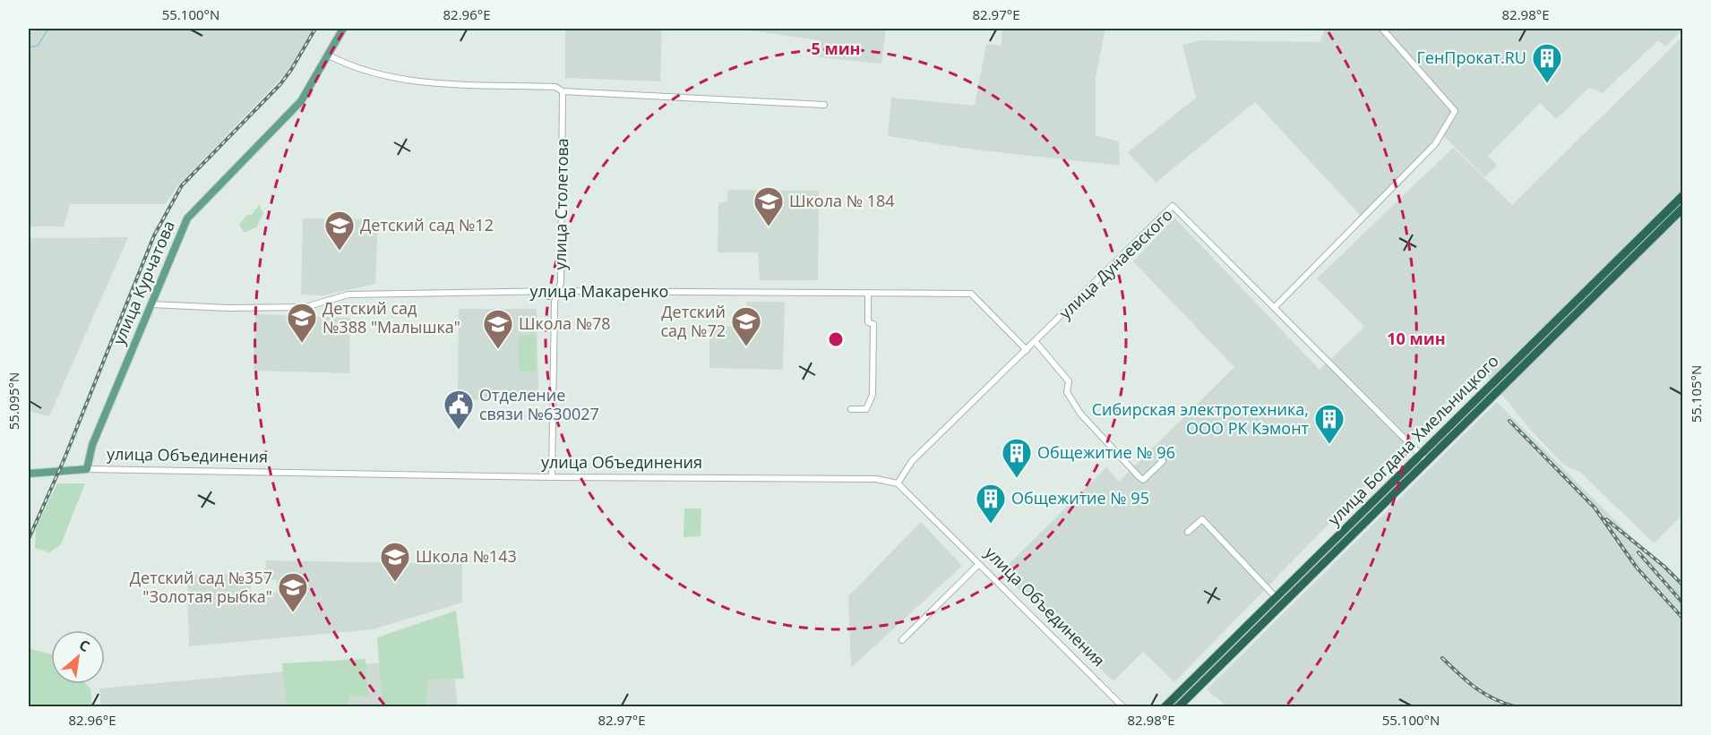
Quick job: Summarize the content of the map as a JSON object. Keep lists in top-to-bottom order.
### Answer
{
  "streets": {
    "highway": ["улица Богдана Хмельницкого"],
    "main road": ["улица Курчатова", "улица Объединения"],
    "street": ["улица Столетова", "улица Дунаевского", "улица Макаренко"]
  },
  "crossings": [
    ["улица Столетова", "улица Макаренко"],
    ["улица Столетова", "улица Объединения"],
    ["улица Дунаевского", "улица Макаренко"],
    ["улица Дунаевского", "улица Богдана Хмельницкого"],
    ["улица Дунаевского", "улица Объединения"],
    ["улица Курчатова", "улица Макаренко"],
    ["улица Курчатова", "улица Объединения"]
  ],
  "places": {
    "building": [
      "ГенПрокат.RU",
      "Сибирская электротехника, ООО РК Кэмонт",
      "Общежитие № 96",
      "Общежитие № 95"
    ],
    "school or university": [
      "Школа № 184",
      "Детский сад №12",
      "Детский сад №388 \"Малышка\"",
      "Детский сад №72",
      "Школа №78",
      "Школа №143",
      "Детский сад №357 \"Золотая рыбка\""
    ],
    "public building": ["Отделение связи №630027"]
  },
  "north": "top right",
  "coordinates": [
    "55.100°N",
    "82.96°E",
    "82.97°E",
    "82.98°E",
    "55.105°N",
    "55.095°N"
  ],
  "rings": ["5 мин", "10 мин"]
}
